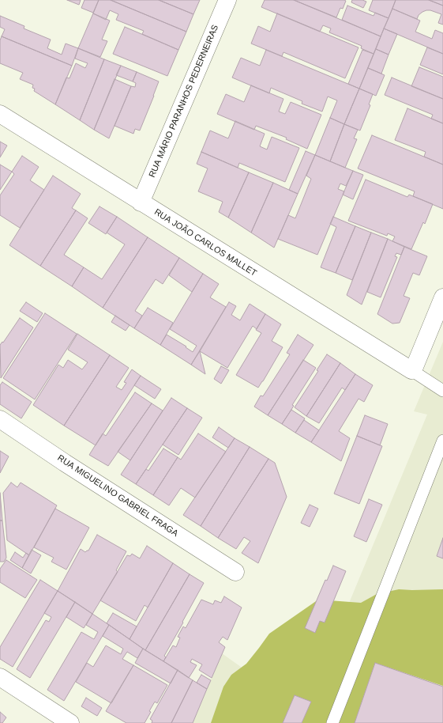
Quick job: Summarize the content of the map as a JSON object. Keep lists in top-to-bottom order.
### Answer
{
  "streets": {
    "street": ["RUA MÁRIO PARANHOS PEDERNEIRAS", "RUA JOÃO CARLOS MALLET", "RUA MIGUELINO GABRIEL FRAGA"]
  },
  "crossings": [
    ["RUA MÁRIO PARANHOS PEDERNEIRAS", "RUA JOÃO CARLOS MALLET"]
  ]
}
